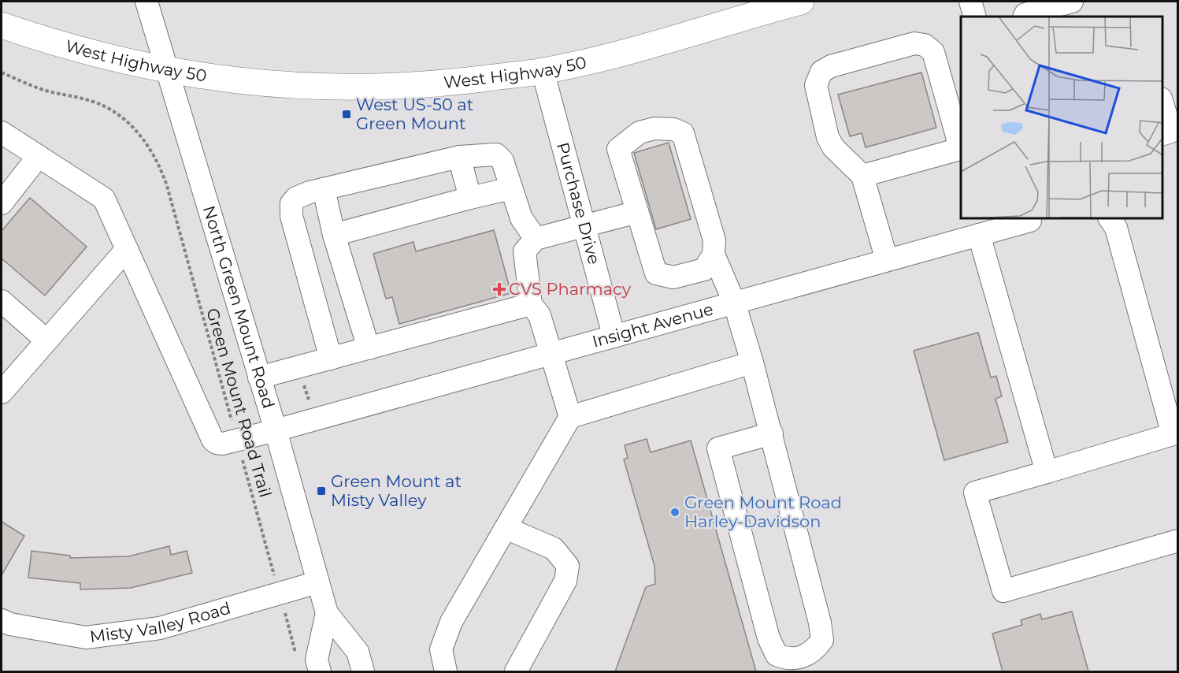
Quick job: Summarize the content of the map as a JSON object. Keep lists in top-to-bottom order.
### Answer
{
  "streets": {
    "main road": ["West Highway 50"],
    "street": [
      "Purchase Drive",
      "North Green Mount Road",
      "Insight Avenue",
      "Misty Valley Road"
    ],
    "path": ["Green Mount Road Trail"]
  },
  "crossings": [
    ["West Highway 50", "Purchase Drive"],
    ["West Highway 50", "North Green Mount Road"],
    ["Purchase Drive", "Insight Avenue"],
    ["North Green Mount Road", "Insight Avenue"],
    ["North Green Mount Road", "Misty Valley Road"],
    ["Insight Avenue", "Green Mount Road Trail"],
    ["Green Mount Road Trail", "Misty Valley Road"]
  ],
  "places": {
    "transit": ["West US-50 at Green Mount", "Green Mount at Misty Valley"],
    "health": ["CVS Pharmacy"],
    "other": ["Green Mount Road Harley-Davidson"]
  }
}
